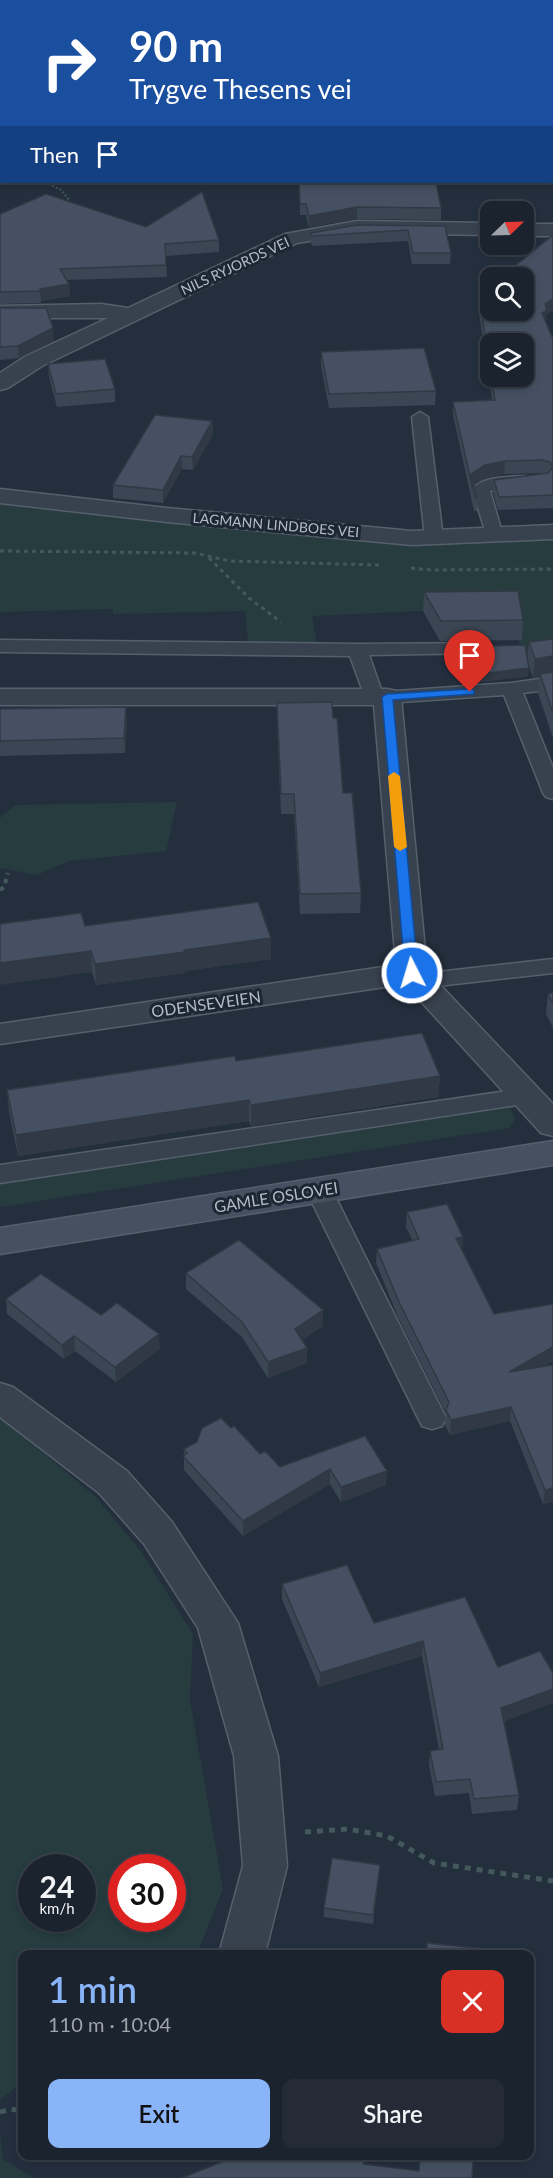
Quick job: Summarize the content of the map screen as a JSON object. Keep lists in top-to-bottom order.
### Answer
{
  "streets": {
    "street": [
      "NILS RYJORDS VEI",
      "LAGMANN LINDBOES VEI",
      "ODENSEVEIEN",
      "GAMLE OSLOVEI"
    ]
  },
  "north": "top right",
  "page": {
    "turn": ["90 m", "Trygve Thesens vei"],
    "then": "Then",
    "speed": "24 km/h",
    "limit": "30",
    "heading": ["1 min", "110 m · 10:04"],
    "buttons": ["Exit", "Share"]
  }
}
